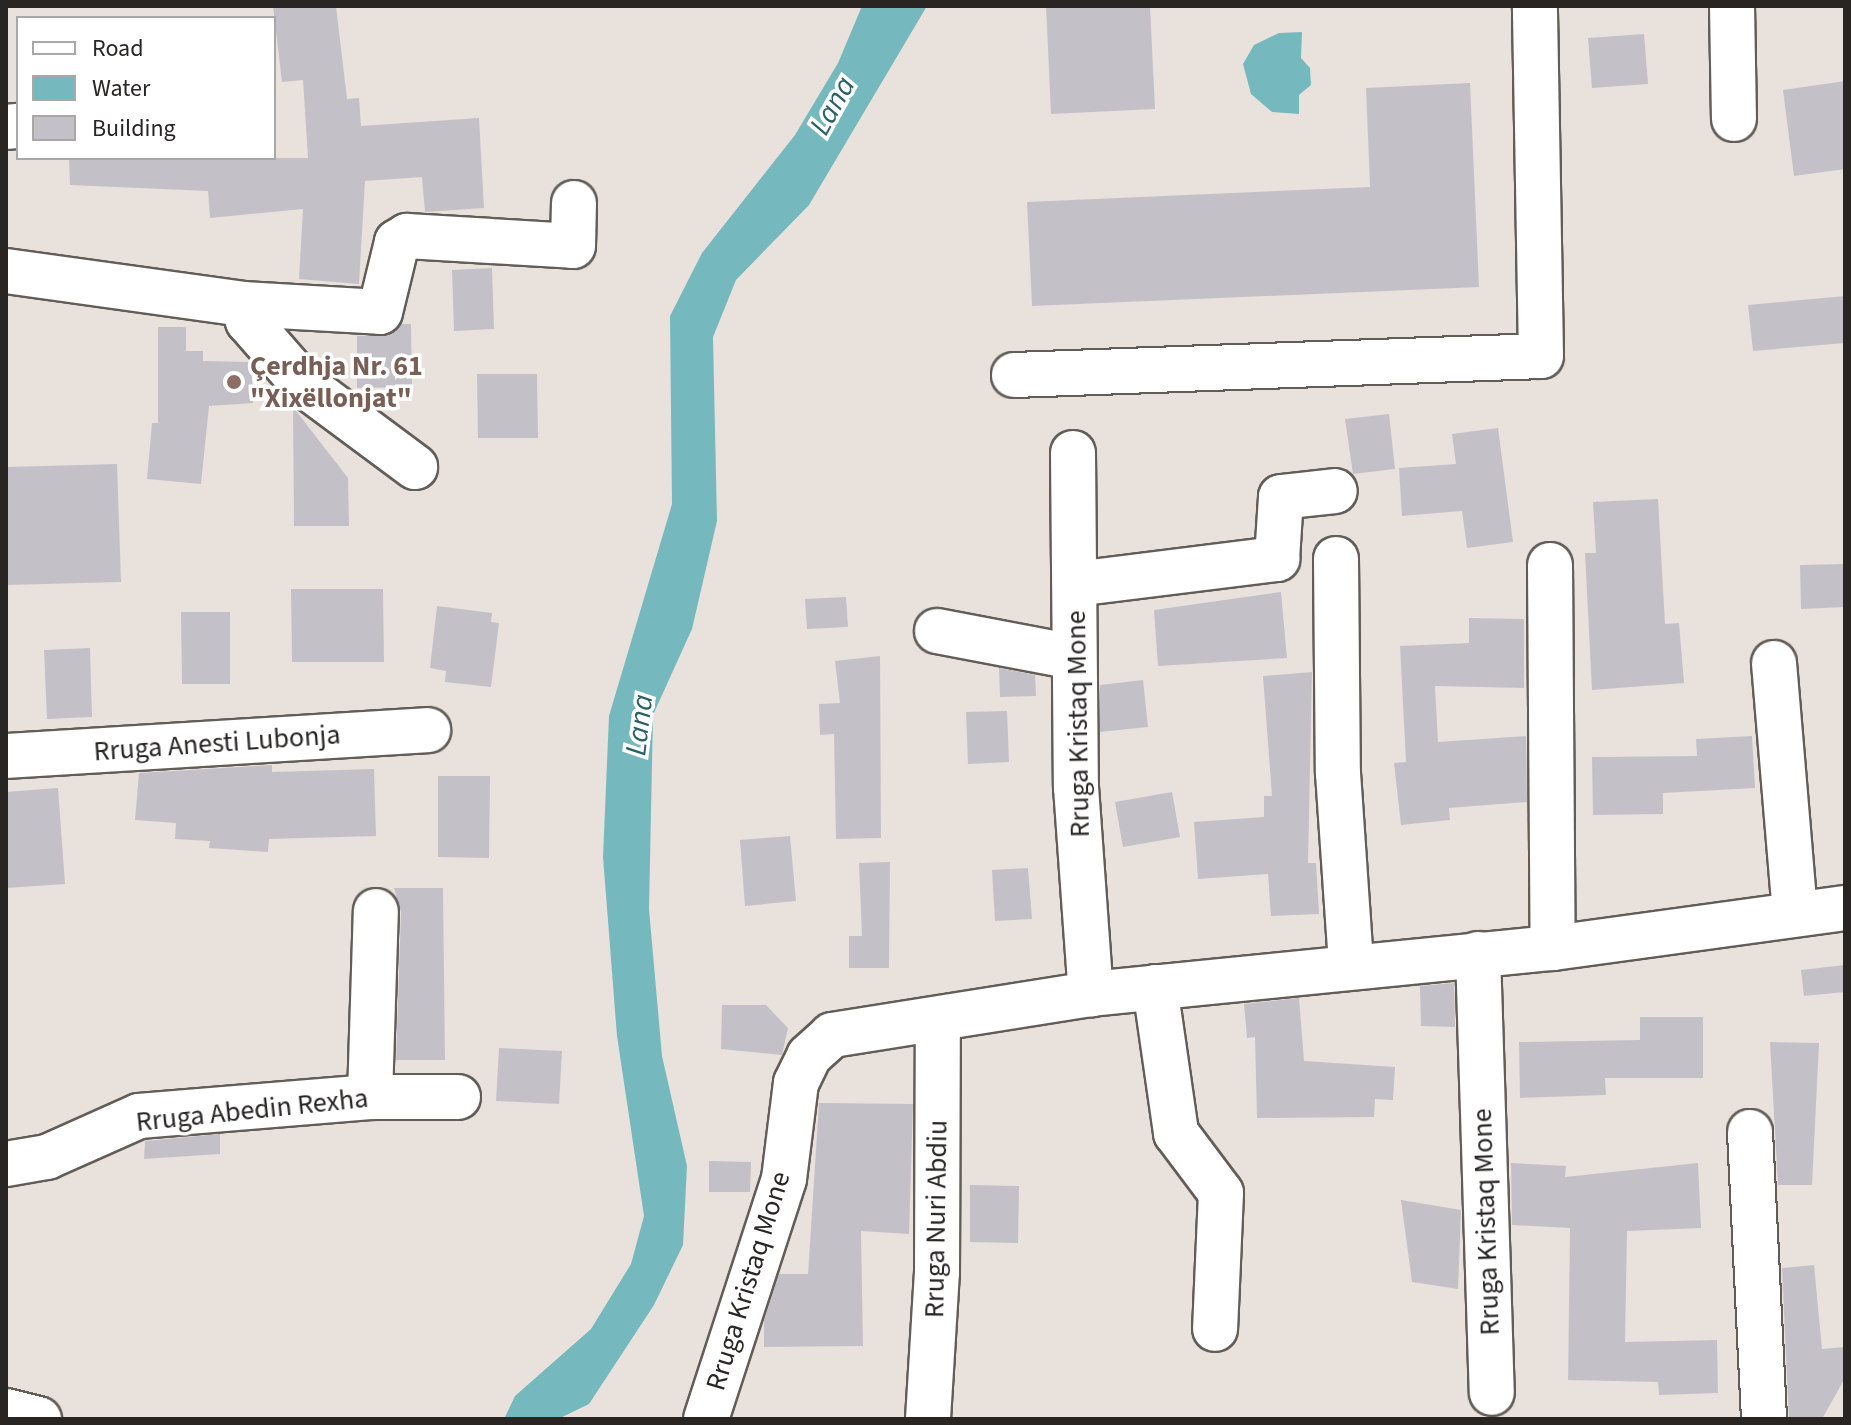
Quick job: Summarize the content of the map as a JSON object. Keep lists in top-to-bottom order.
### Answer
{
  "streets": {
    "street": [
      "Rruga Kristaq Mone",
      "Rruga Anesti Lubonja",
      "Rruga Abedin Rexha",
      "Rruga Nuri Abdiu"
    ]
  },
  "crossings": [
    ["Rruga Kristaq Mone", "Rruga Nuri Abdiu"]
  ],
  "water": ["Lana"],
  "places": ["Çerdhja Nr. 61 \"Xixëllonjat\""],
  "legend": ["Road", "Water", "Building"]
}
